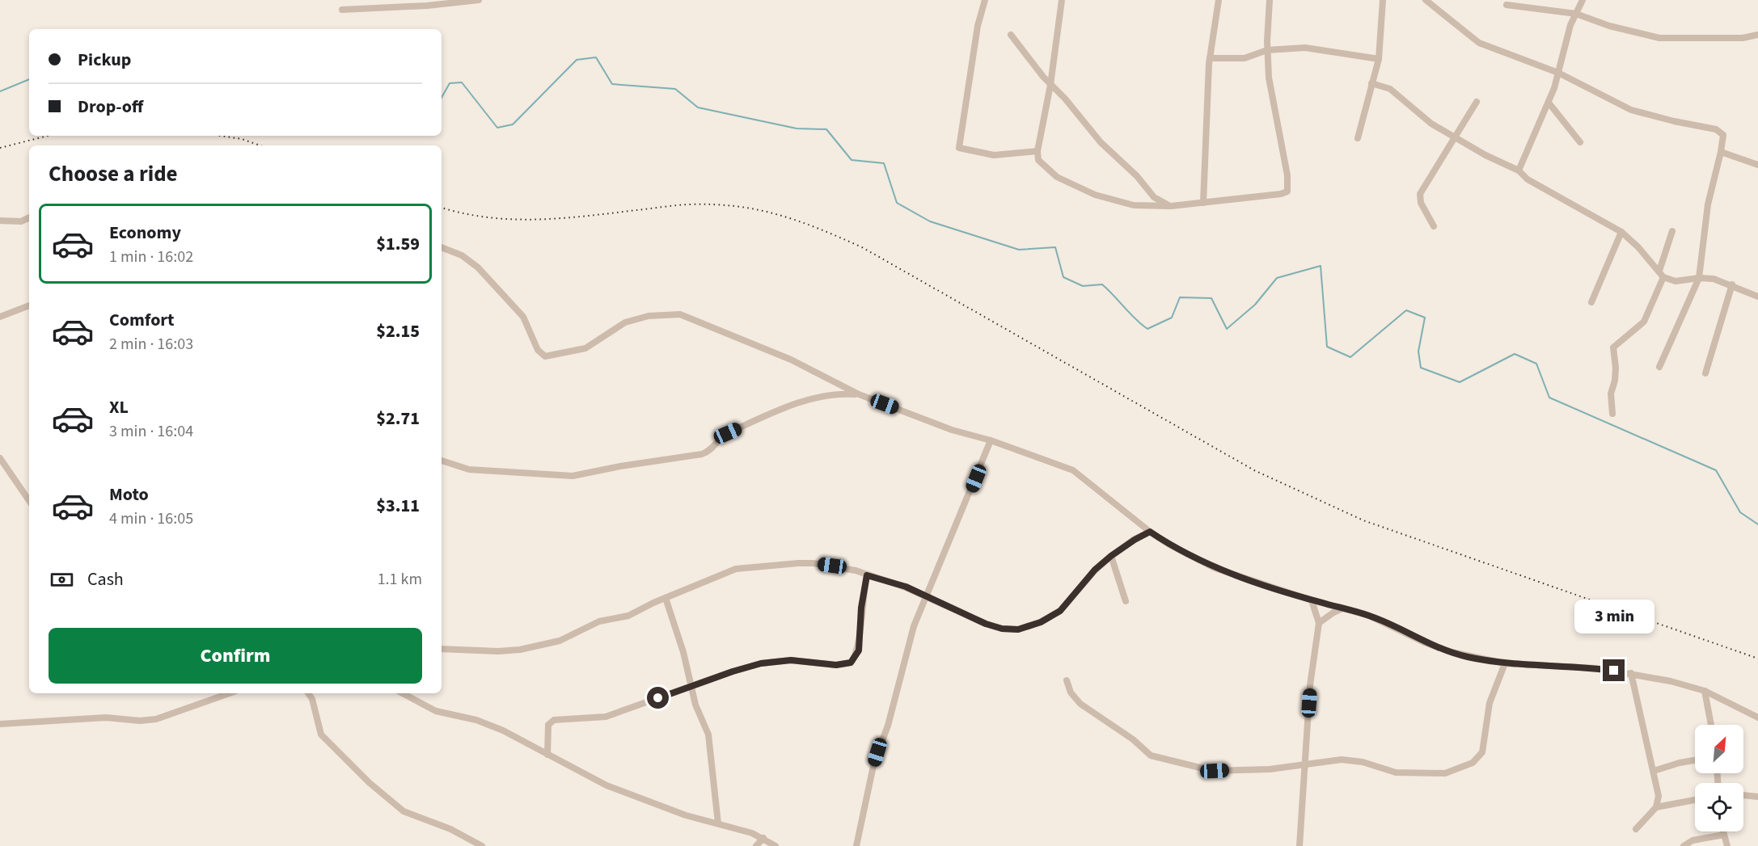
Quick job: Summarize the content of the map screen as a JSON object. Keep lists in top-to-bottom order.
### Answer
{
  "north": "top right",
  "page": {
    "banner": ["Pickup", "Drop-off"],
    "heading": "Choose a ride",
    "list": [
      {
        "name": "Economy",
        "note": "1 min · 16:02",
        "value": "$1.59"
      },
      {
        "name": "Comfort",
        "note": "2 min · 16:03",
        "value": "$2.15"
      },
      {
        "name": "XL",
        "note": "3 min · 16:04",
        "value": "$2.71"
      },
      {
        "name": "Moto",
        "note": "4 min · 16:05",
        "value": "$3.11"
      }
    ],
    "pay": ["Cash", "1.1 km"],
    "bubble": "3 min",
    "buttons": "Confirm"
  }
}
